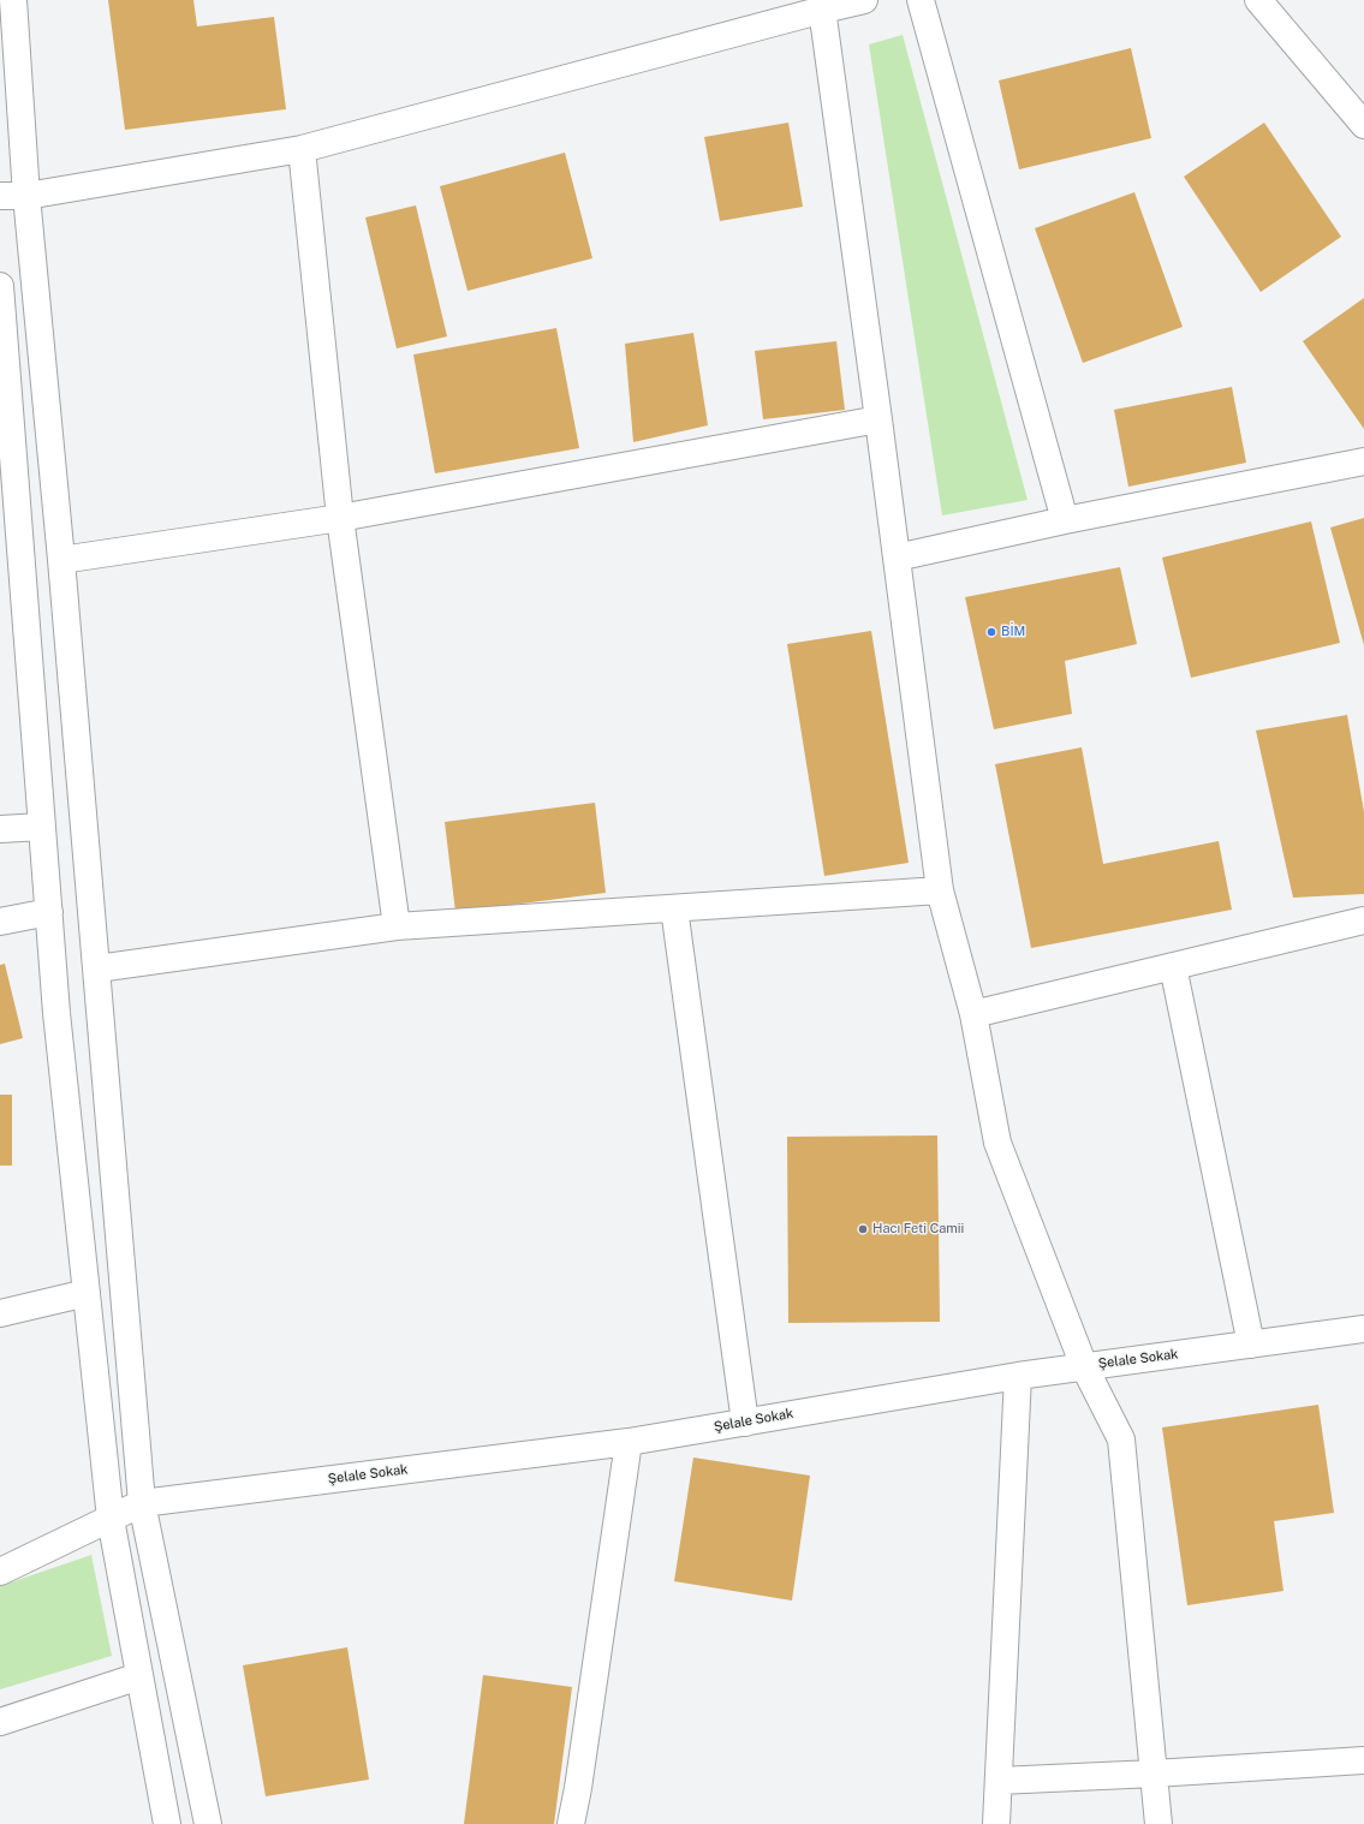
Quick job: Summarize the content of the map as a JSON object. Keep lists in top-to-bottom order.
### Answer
{
  "streets": {
    "street": ["Şelale Sokak"]
  },
  "places": ["BİM", "Hacı Feti Camii"]
}
